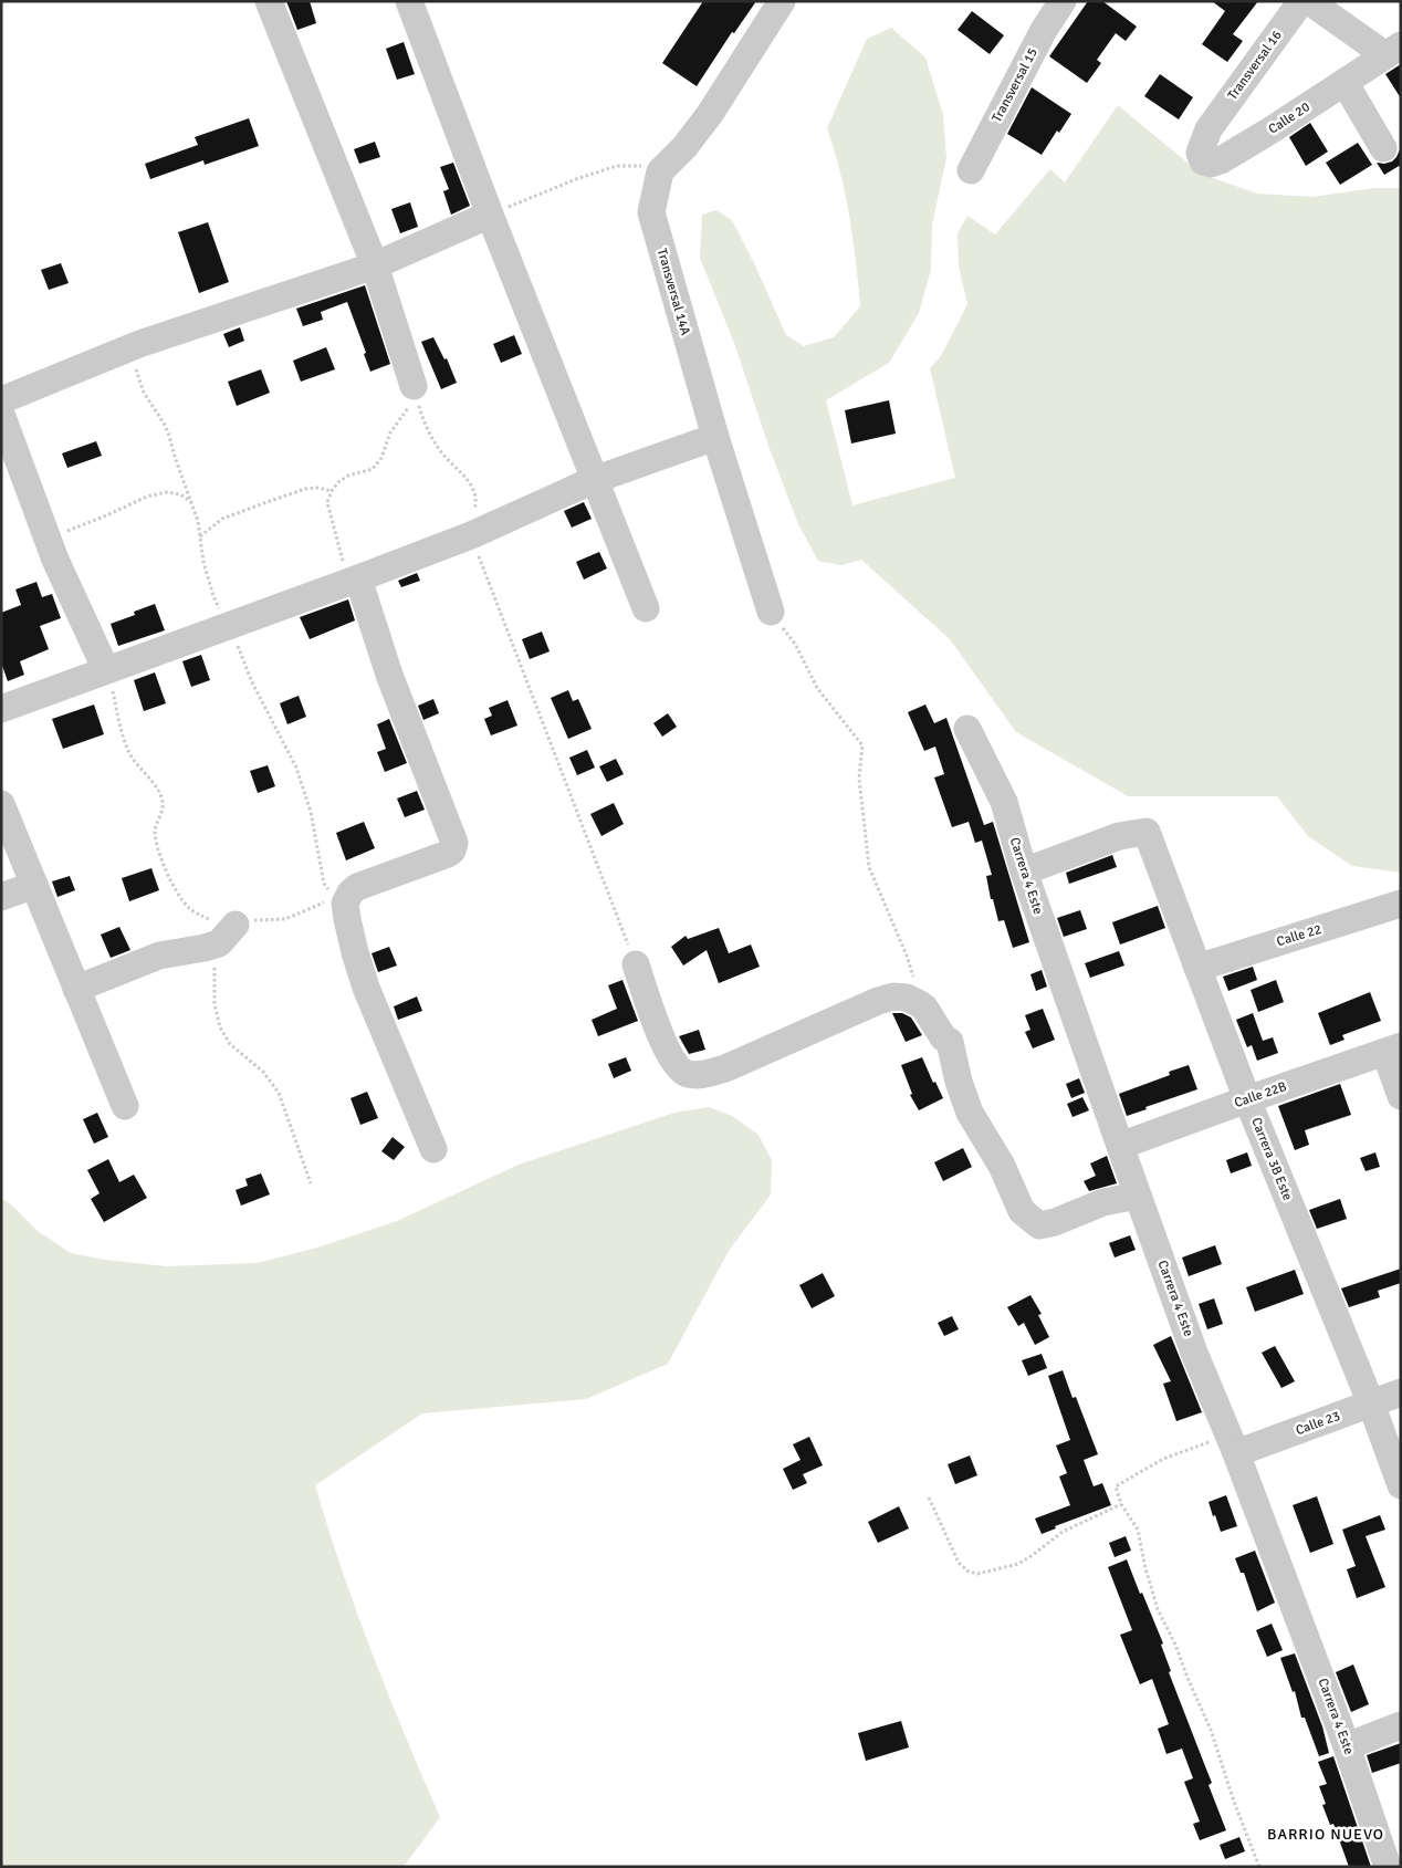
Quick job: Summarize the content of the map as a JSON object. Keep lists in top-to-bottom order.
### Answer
{
  "streets": {
    "street": [
      "Transversal 16",
      "Transversal 15",
      "Calle 20",
      "Transversal 14A",
      "Carrera 4 Este",
      "Calle 22",
      "Calle 22B",
      "Carrera 3B Este",
      "Calle 23"
    ]
  },
  "crossings": [
    ["Transversal 16", "Calle 20"],
    ["Carrera 4 Este", "Calle 22B"],
    ["Carrera 4 Este", "Carrera 3B Este"],
    ["Carrera 4 Este", "Calle 23"],
    ["Calle 22", "Carrera 3B Este"],
    ["Calle 22B", "Carrera 3B Este"],
    ["Carrera 3B Este", "Calle 23"]
  ],
  "districts": ["BARRIO NUEVO"]
}
